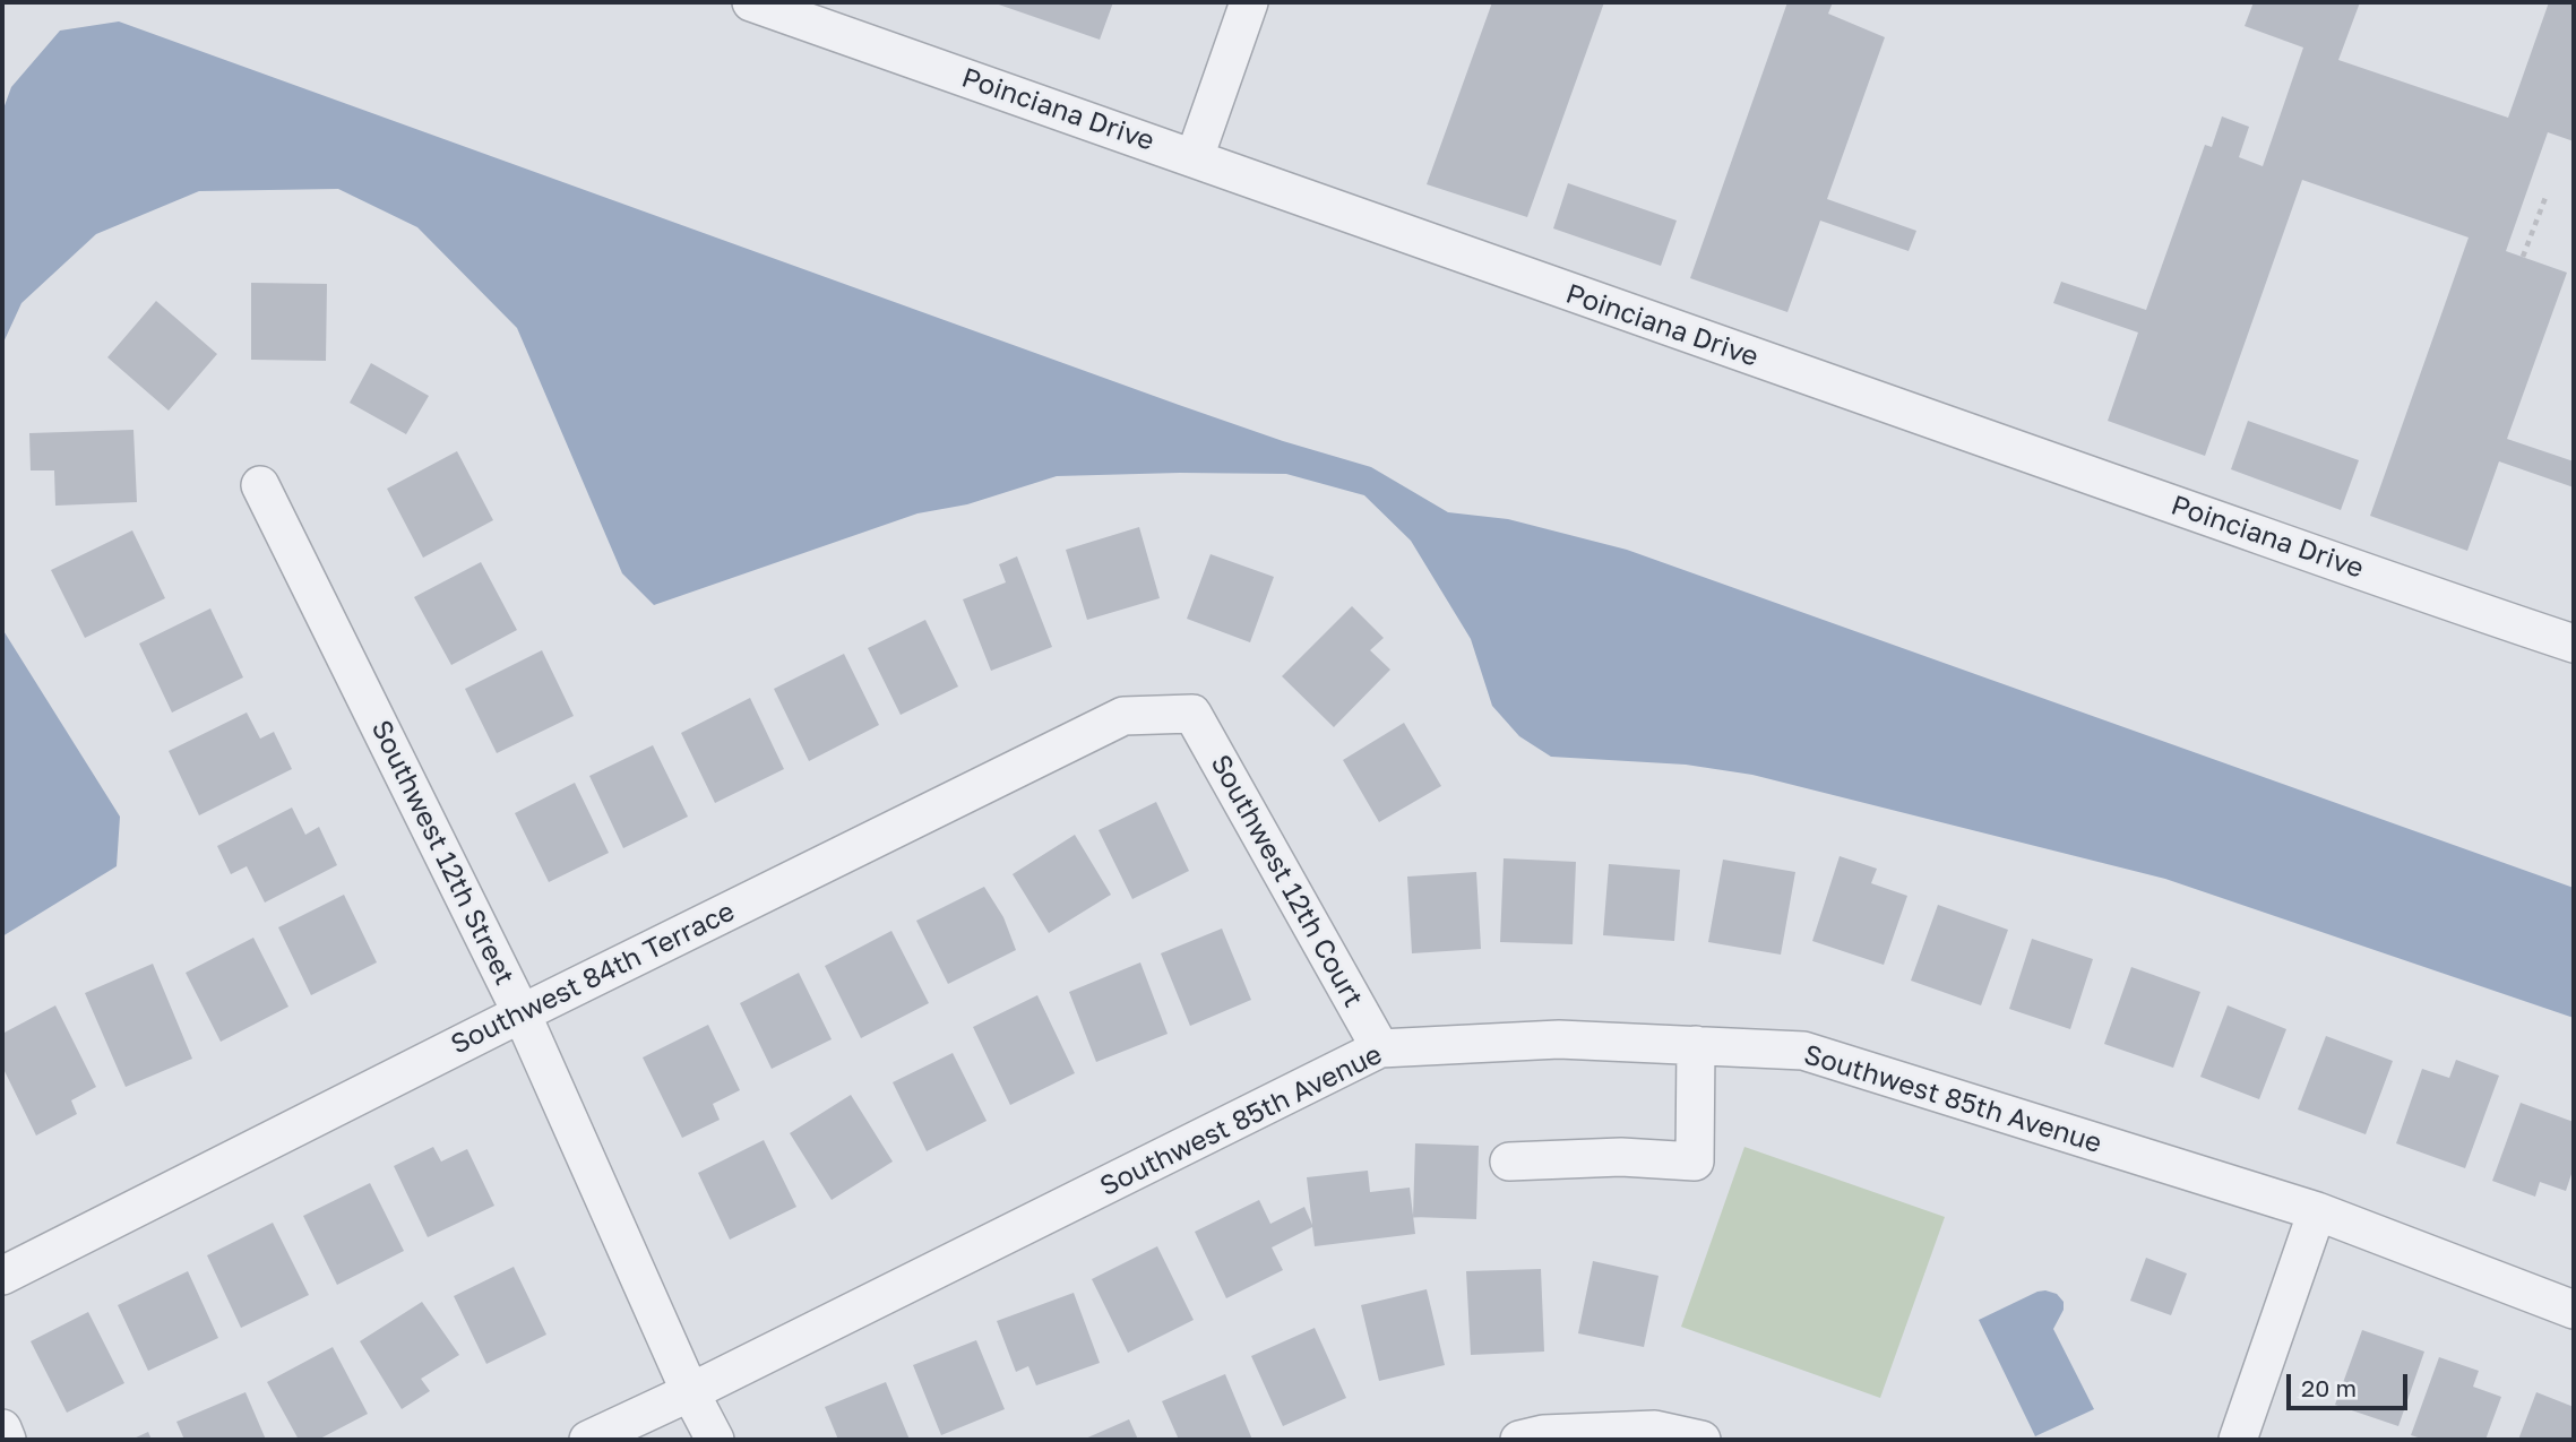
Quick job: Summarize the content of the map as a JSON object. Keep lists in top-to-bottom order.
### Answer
{
  "streets": {
    "street": [
      "Poinciana Drive",
      "Southwest 12th Street",
      "Southwest 12th Court",
      "Southwest 84th Terrace",
      "Southwest 85th Avenue"
    ]
  },
  "crossings": [
    ["Southwest 12th Street", "Southwest 84th Terrace"],
    ["Southwest 12th Street", "Southwest 85th Avenue"],
    ["Southwest 12th Court", "Southwest 84th Terrace"],
    ["Southwest 12th Court", "Southwest 85th Avenue"]
  ],
  "scale_bar": "20 m"
}
